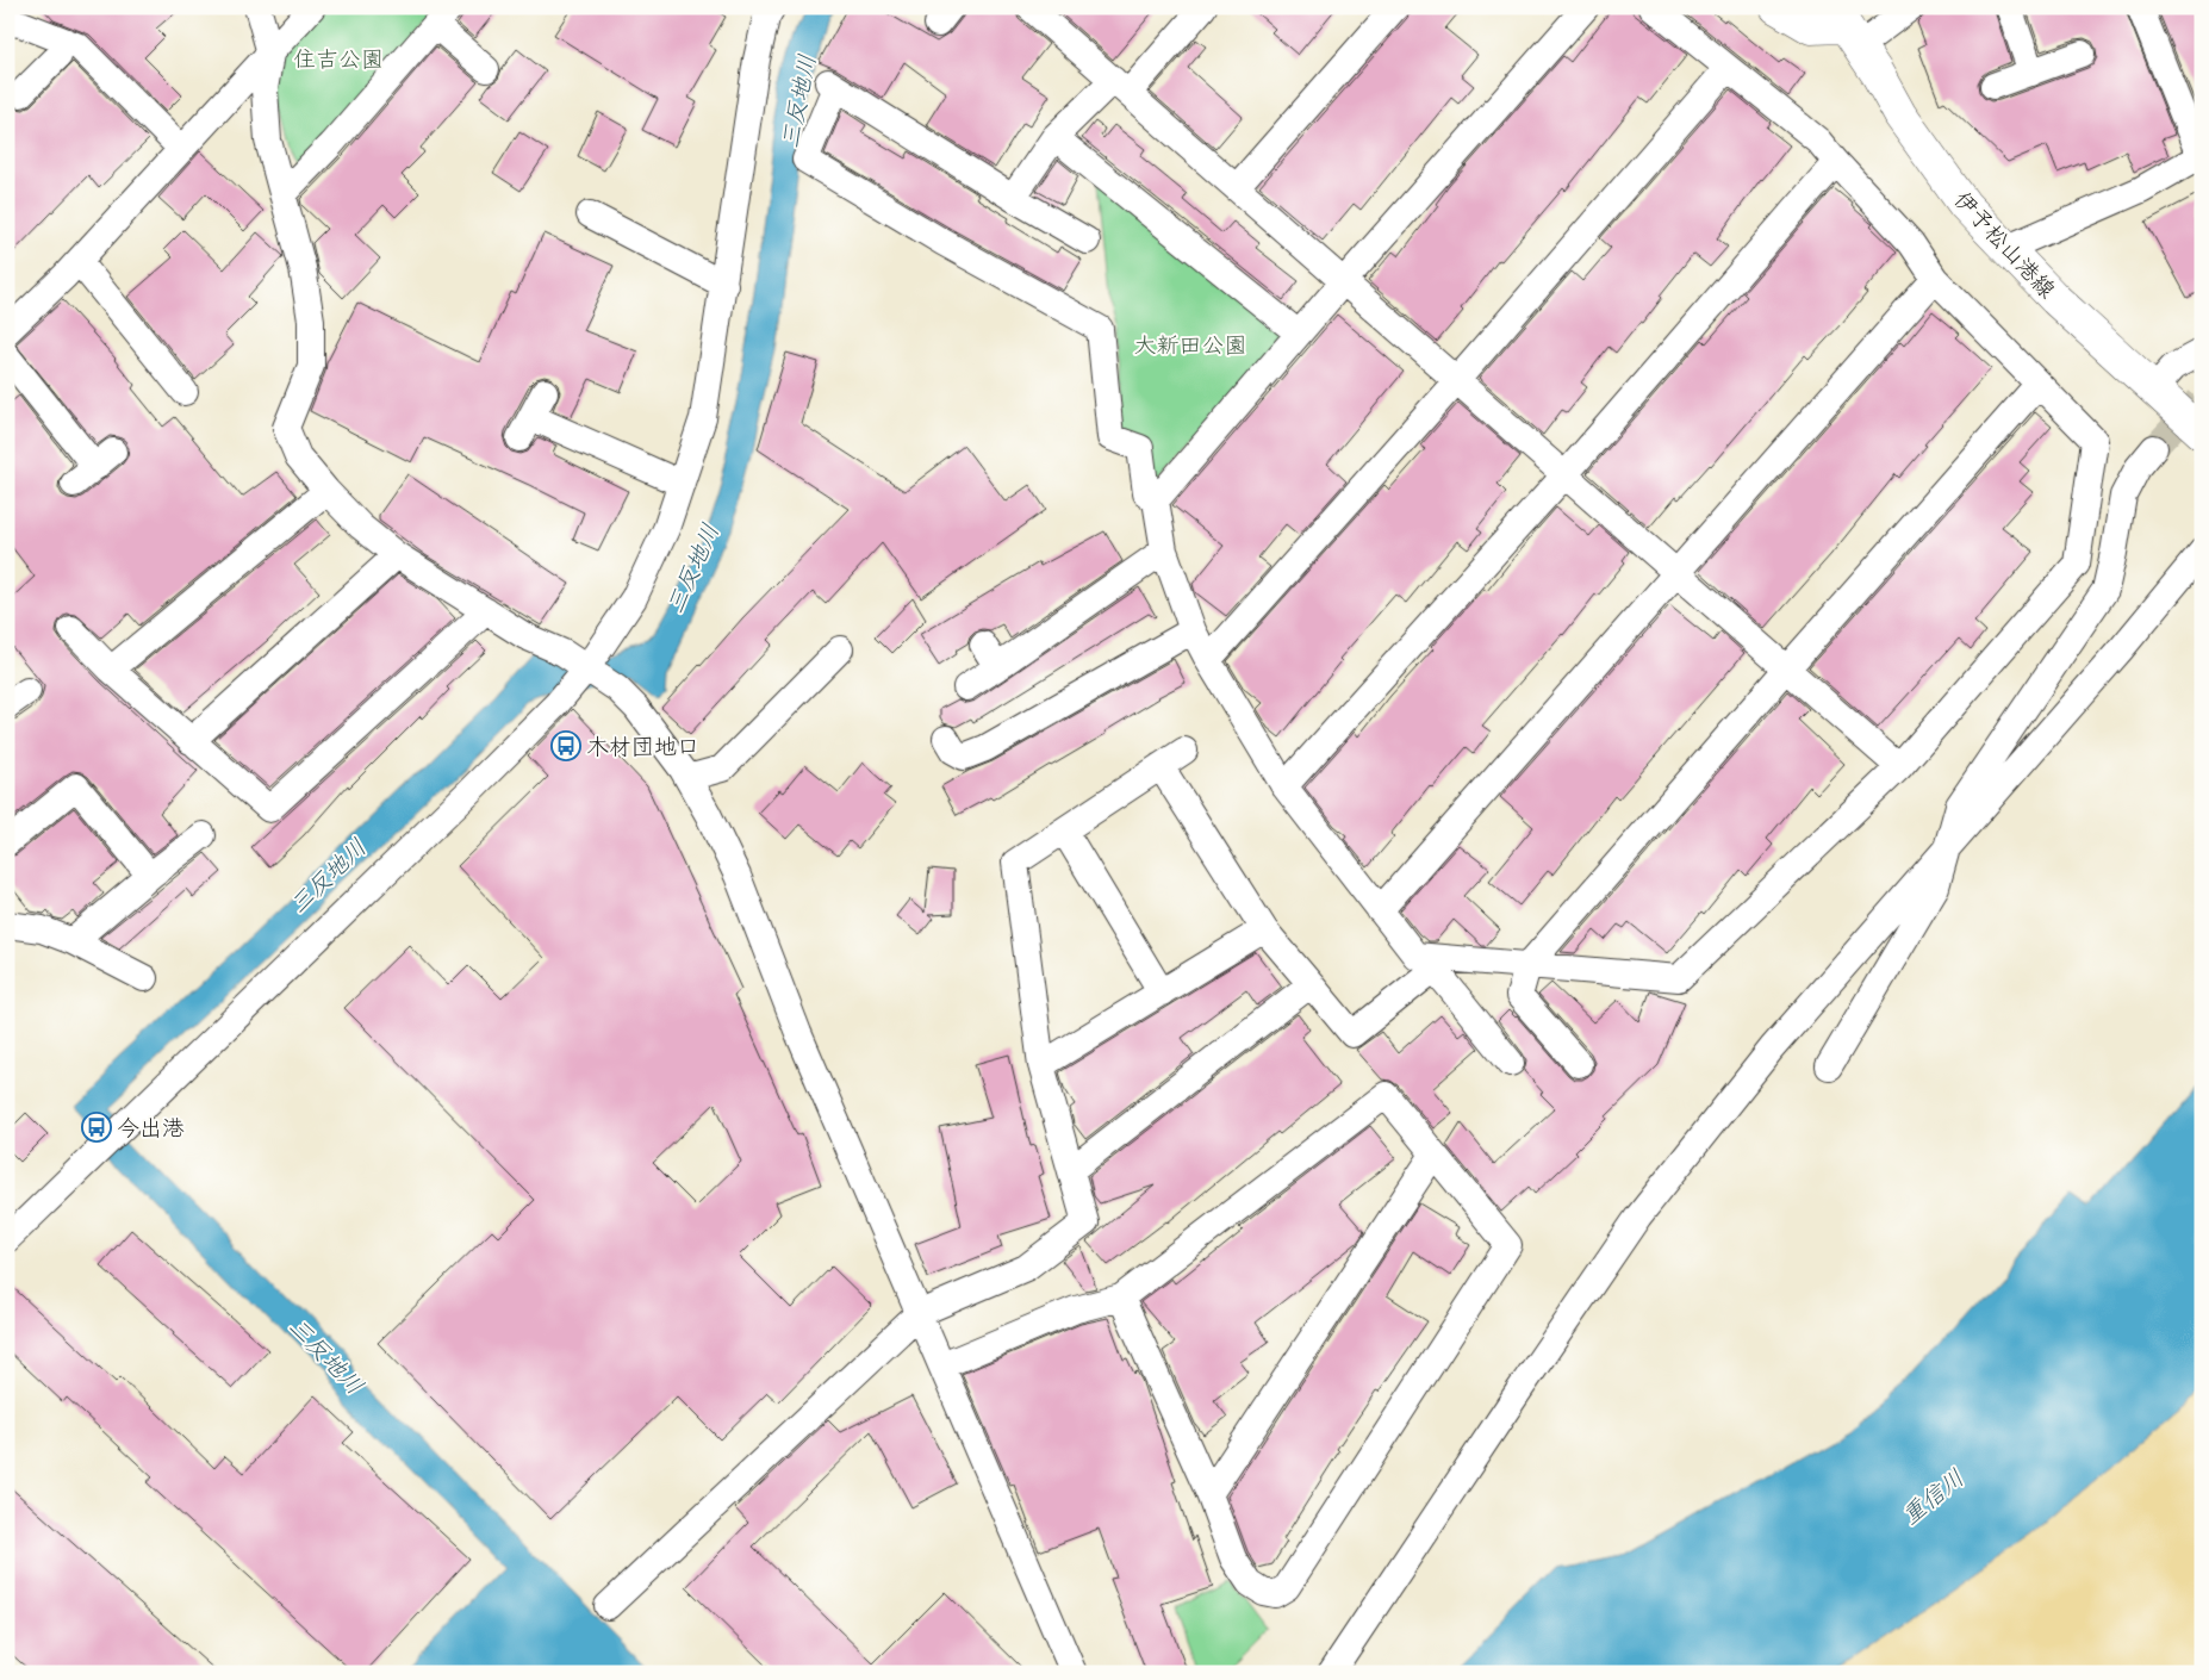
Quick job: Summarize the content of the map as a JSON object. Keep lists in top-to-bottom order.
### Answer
{
  "streets": {
    "main road": ["伊予松山港線"]
  },
  "water": ["三反地川", "重信川"],
  "parks": ["住吉公園", "大新田公園"],
  "places": {
    "bus stop": ["木材団地口", "今出港"]
  }
}
